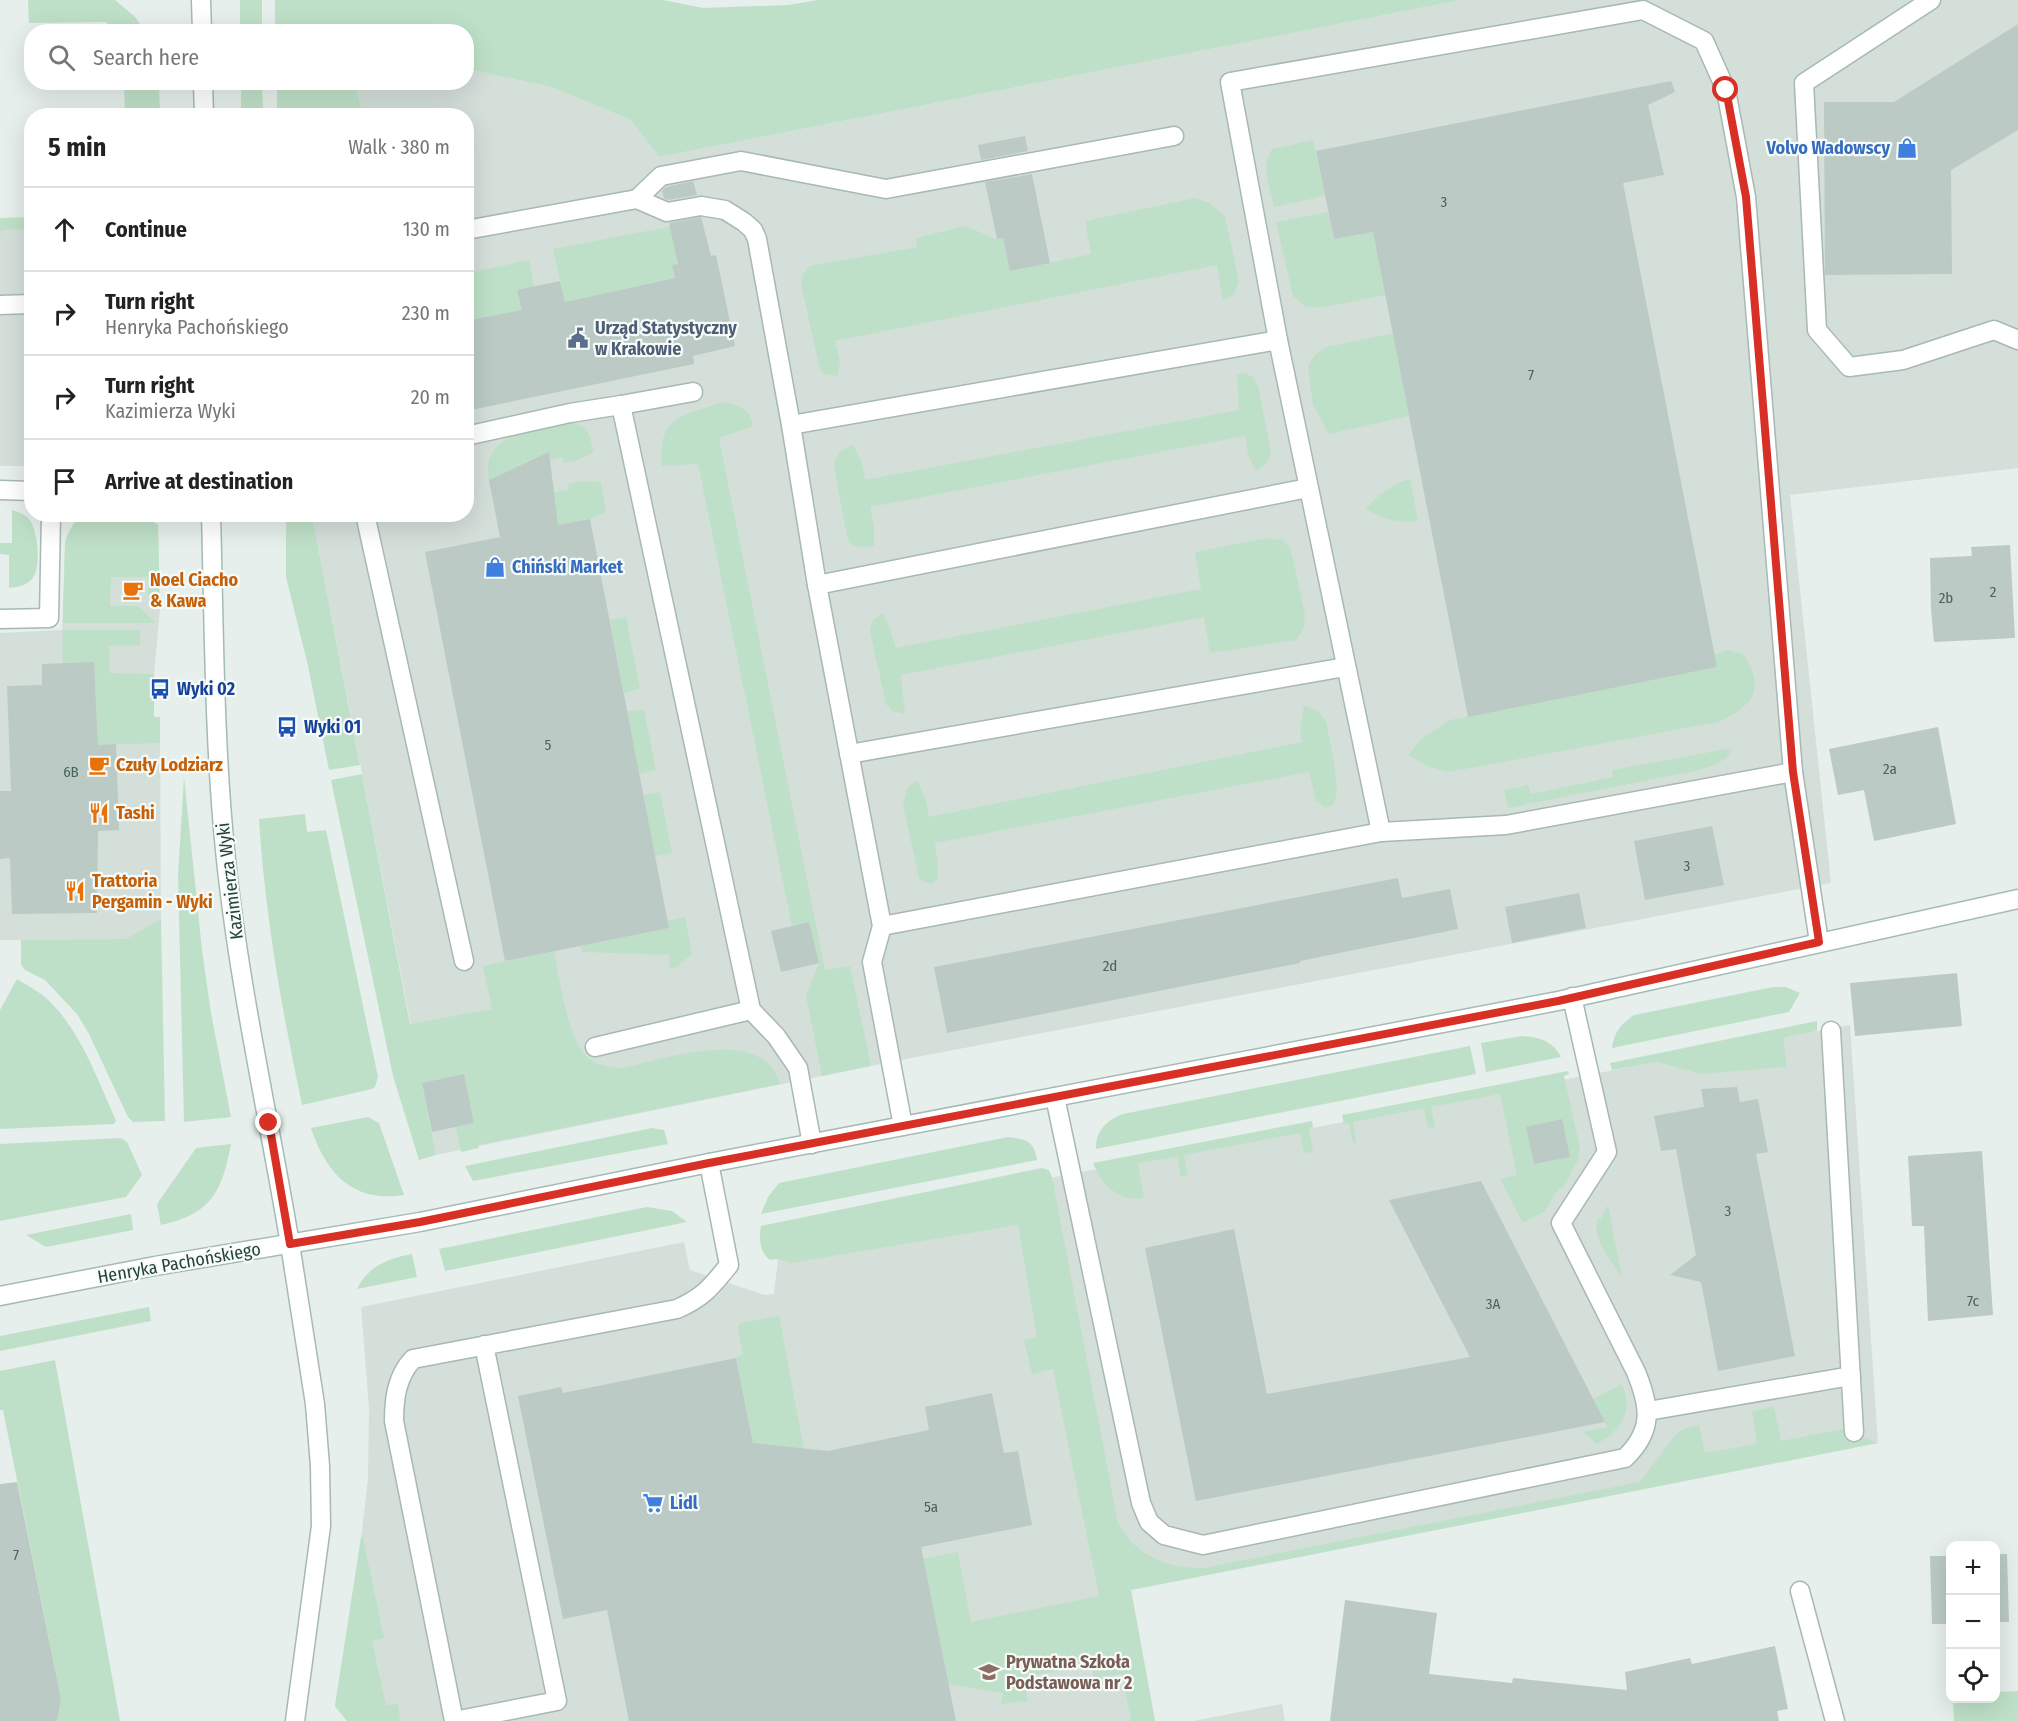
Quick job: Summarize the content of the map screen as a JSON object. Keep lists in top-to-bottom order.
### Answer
{
  "streets": {
    "street": ["Kazimierza Wyki", "Henryka Pachońskiego"]
  },
  "crossings": [
    ["Kazimierza Wyki", "Henryka Pachońskiego"]
  ],
  "places": {
    "shop": ["Volvo Wadowscy", "Chiński Market"],
    "public building": ["Urząd Statystyczny w Krakowie"],
    "cafe": ["Noel Ciacho & Kawa", "Czuły Lodziarz"],
    "bus stop": ["Wyki 02", "Wyki 01"],
    "restaurant": ["Tashi", "Trattoria Pergamin - Wyki"],
    "supermarket": ["Lidl"],
    "school or university": ["Prywatna Szkoła Podstawowa nr 2"]
  },
  "house_numbers": [
    "3",
    "7",
    "2",
    "2b",
    "5",
    "2a",
    "6B",
    "3",
    "2d",
    "3",
    "7c",
    "3A",
    "5a",
    "7"
  ],
  "page": {
    "search": "Search here",
    "heading": ["5 min", "Walk · 380 m"],
    "list": [
      ["Continue", "130 m"],
      ["Turn right", "Henryka Pachońskiego", "230 m"],
      ["Turn right", "Kazimierza Wyki", "20 m"],
      "Arrive at destination"
    ],
    "map_buttons": ["+", "−"]
  }
}
